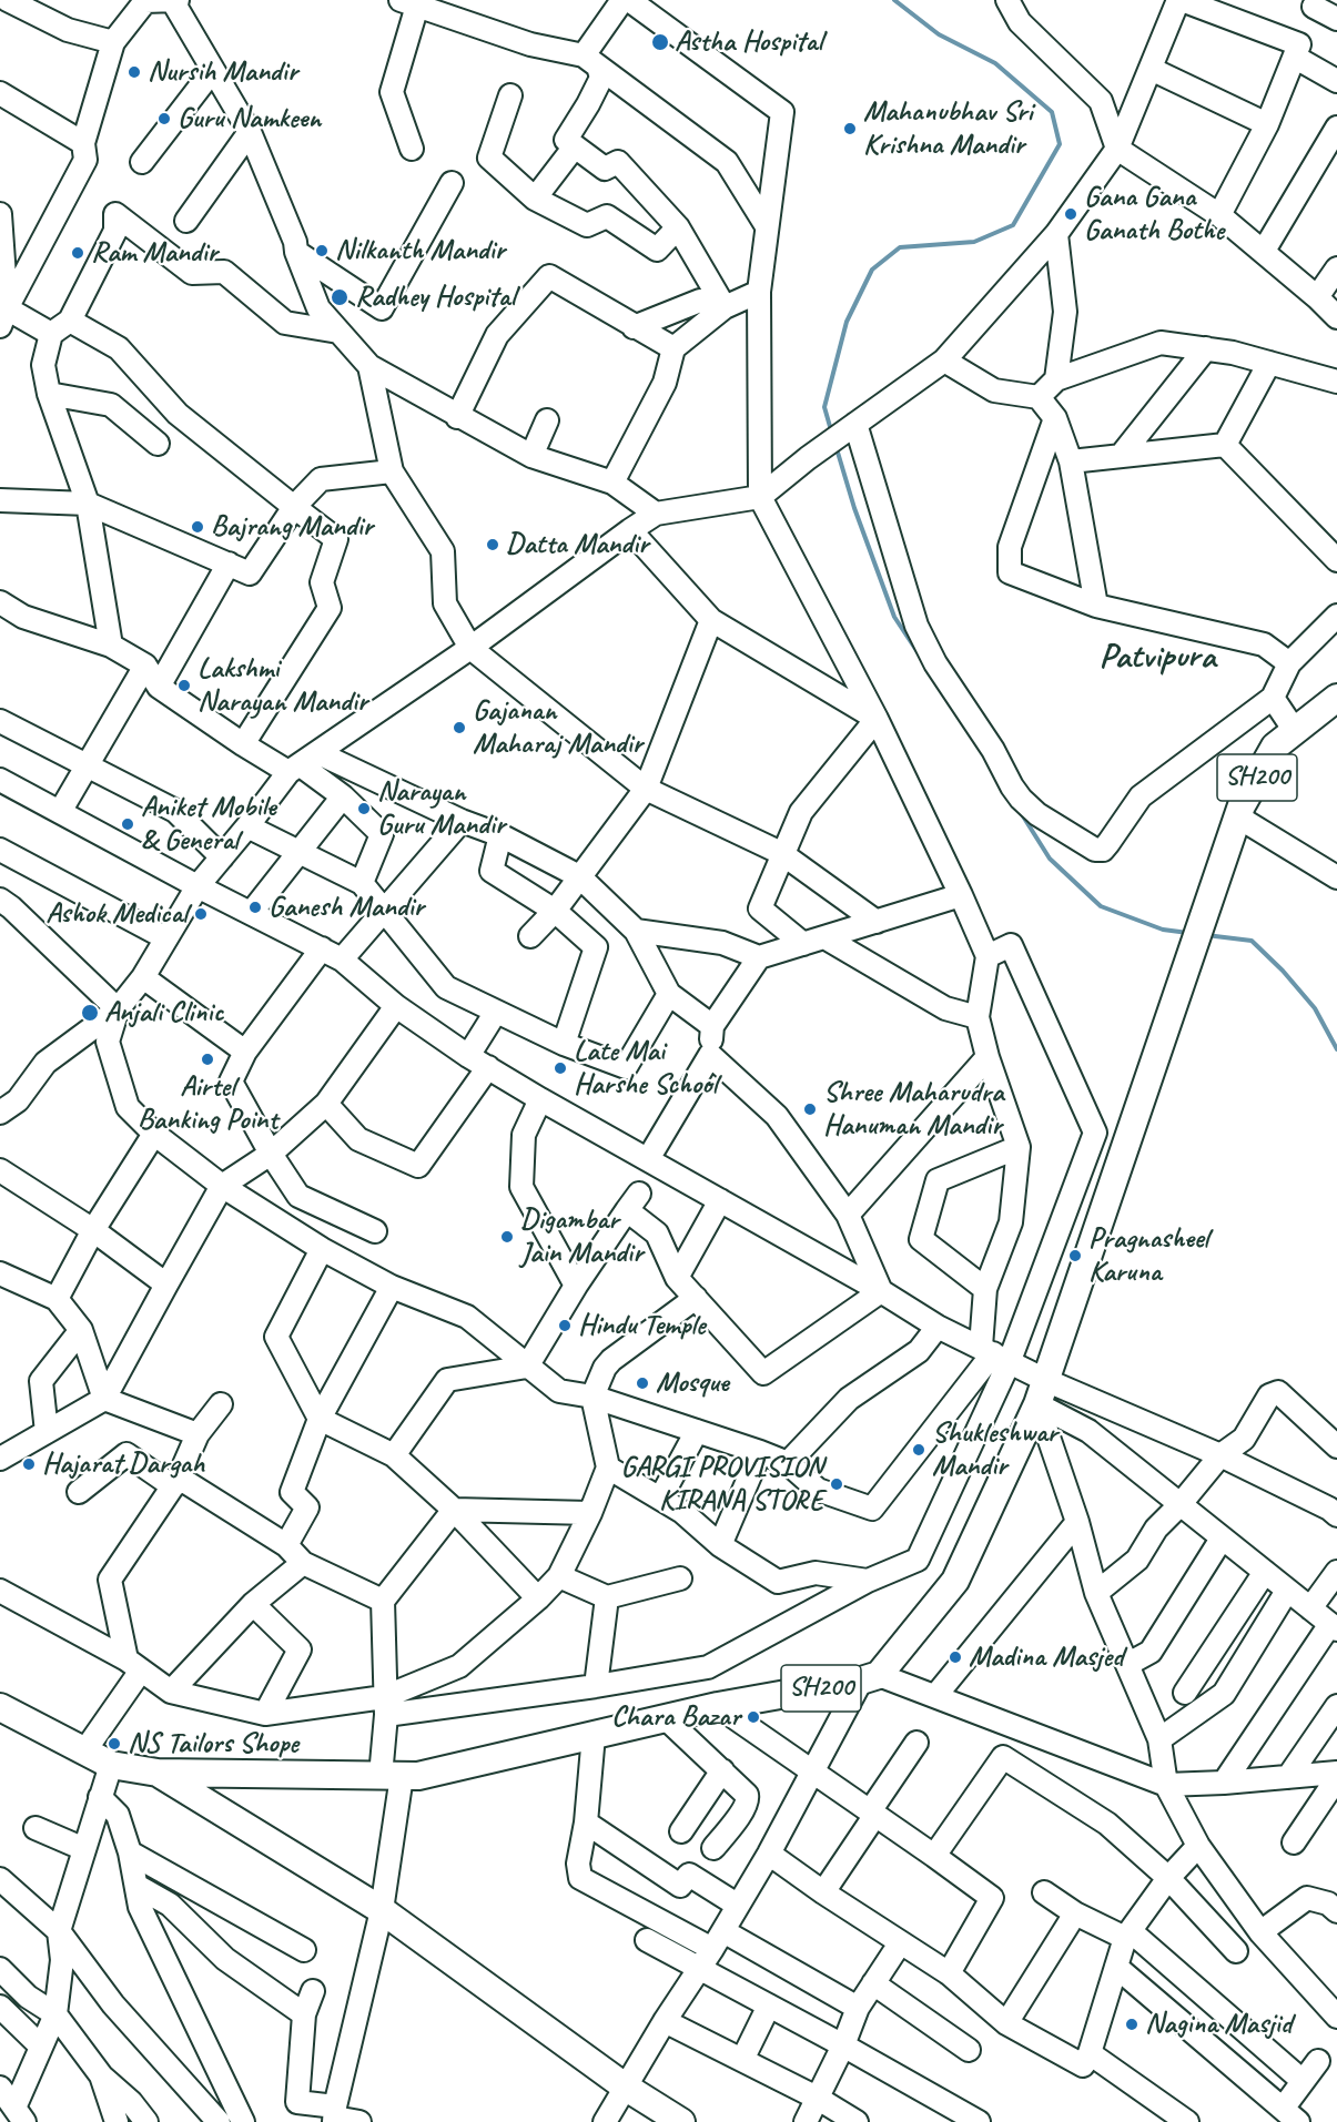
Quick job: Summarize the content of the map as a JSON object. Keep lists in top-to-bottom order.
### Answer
{
  "streets": {
    "main road": ["SH200"]
  },
  "districts": ["Patvipura"],
  "places": [
    "Astha Hospital",
    "Nursih Mandir",
    "Guru Namkeen",
    "Mahanubhav Sri Krishna Mandir",
    "Gana Gana Ganath Bothe",
    "Nilkanth Mandir",
    "Ram Mandir",
    "Radhey Hospital",
    "Bajrang Mandir",
    "Datta Mandir",
    "Lakshmi Narayan Mandir",
    "Gajanan Maharaj Mandir",
    "Narayan Guru Mandir",
    "Aniket Mobile & General",
    "Ganesh Mandir",
    "Ashok Medical",
    "Anjali Clinic",
    "Airtel Banking Point",
    "Late Mai Harshe School",
    "Shree Maharudra Hanuman Mandir",
    "Digambar Jain Mandir",
    "Pragnasheel Karuna",
    "Hindu Temple",
    "Mosque",
    "Shukleshwar Mandir",
    "Hajarat Dargah",
    "GARGI PROVISION KIRANA STORE",
    "Madina Masjed",
    "Chara Bazar",
    "NS Tailors Shope",
    "Nagina Masjid"
  ]
}
